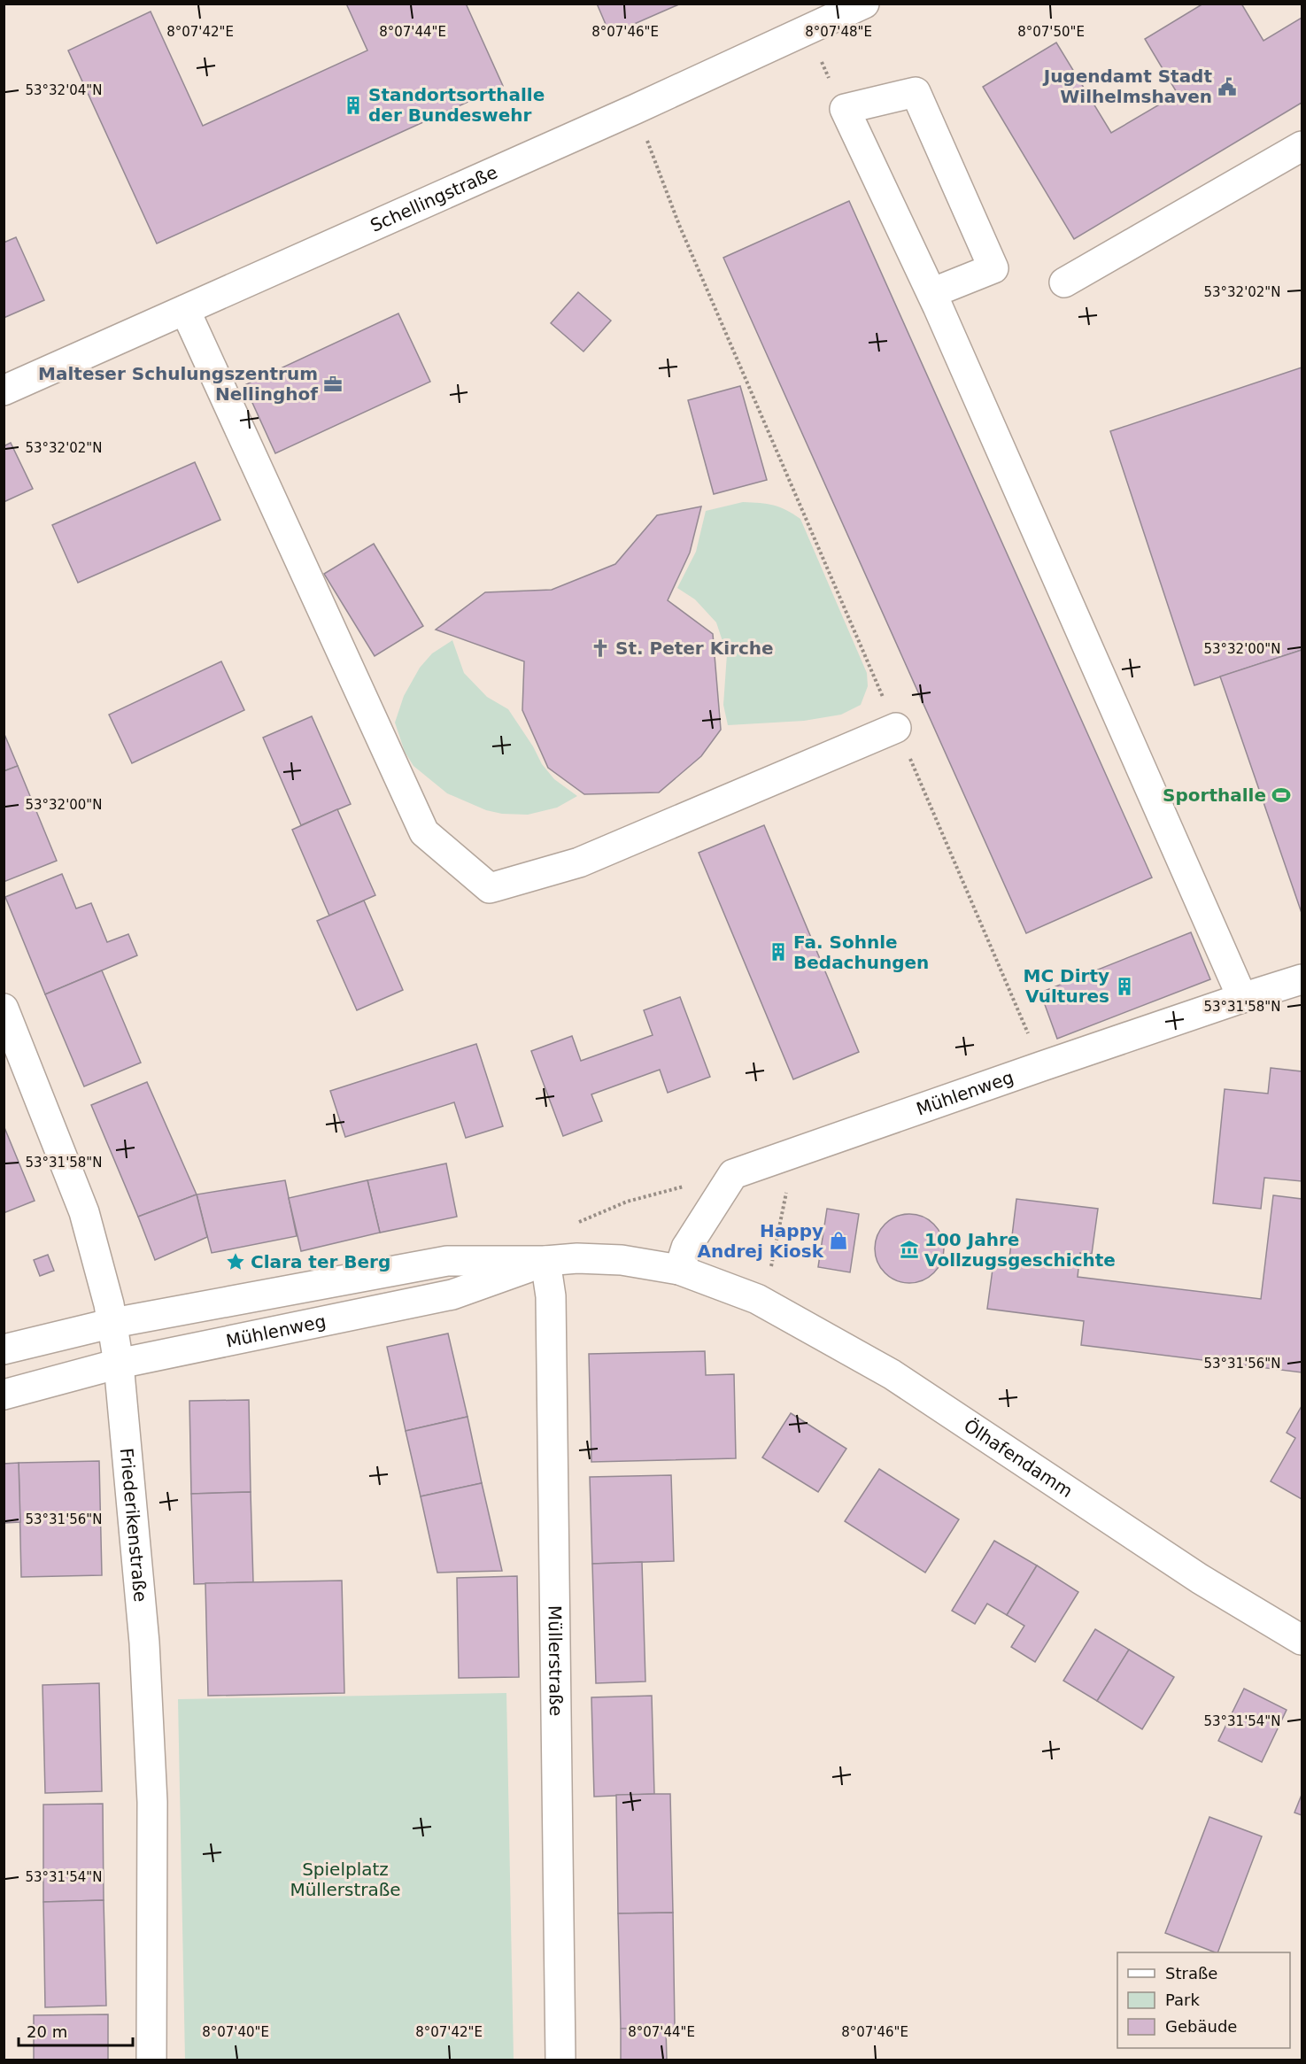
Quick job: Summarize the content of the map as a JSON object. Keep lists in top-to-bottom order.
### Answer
{
  "streets": {
    "street": [
      "Schellingstraße",
      "Mühlenweg",
      "Ölhafendamm",
      "Friederikenstraße",
      "Müllerstraße"
    ]
  },
  "crossings": [
    ["Mühlenweg", "Ölhafendamm"],
    ["Mühlenweg", "Friederikenstraße"],
    ["Mühlenweg", "Müllerstraße"]
  ],
  "parks": ["Spielplatz Müllerstraße"],
  "places": {
    "public building": ["Jugendamt Stadt Wilhelmshaven"],
    "building": ["Standortsorthalle der Bundeswehr", "Fa. Sohnle Bedachungen", "MC Dirty Vultures"],
    "office": ["Malteser Schulungszentrum Nellinghof"],
    "church": ["St. Peter Kirche"],
    "sports": ["Sporthalle"],
    "shop": ["Happy Andrej Kiosk"],
    "museum": ["100 Jahre Vollzugsgeschichte"],
    "place": ["Clara ter Berg"]
  },
  "legend": ["Straße", "Park", "Gebäude"],
  "scale_bar": "20 m",
  "coordinates": [
    "8°07'42\"E",
    "8°07'44\"E",
    "8°07'46\"E",
    "8°07'48\"E",
    "8°07'50\"E",
    "53°32'04\"N",
    "53°32'02\"N",
    "53°32'00\"N",
    "53°31'58\"N",
    "53°31'56\"N",
    "53°31'54\"N",
    "8°07'40\"E"
  ]
}
